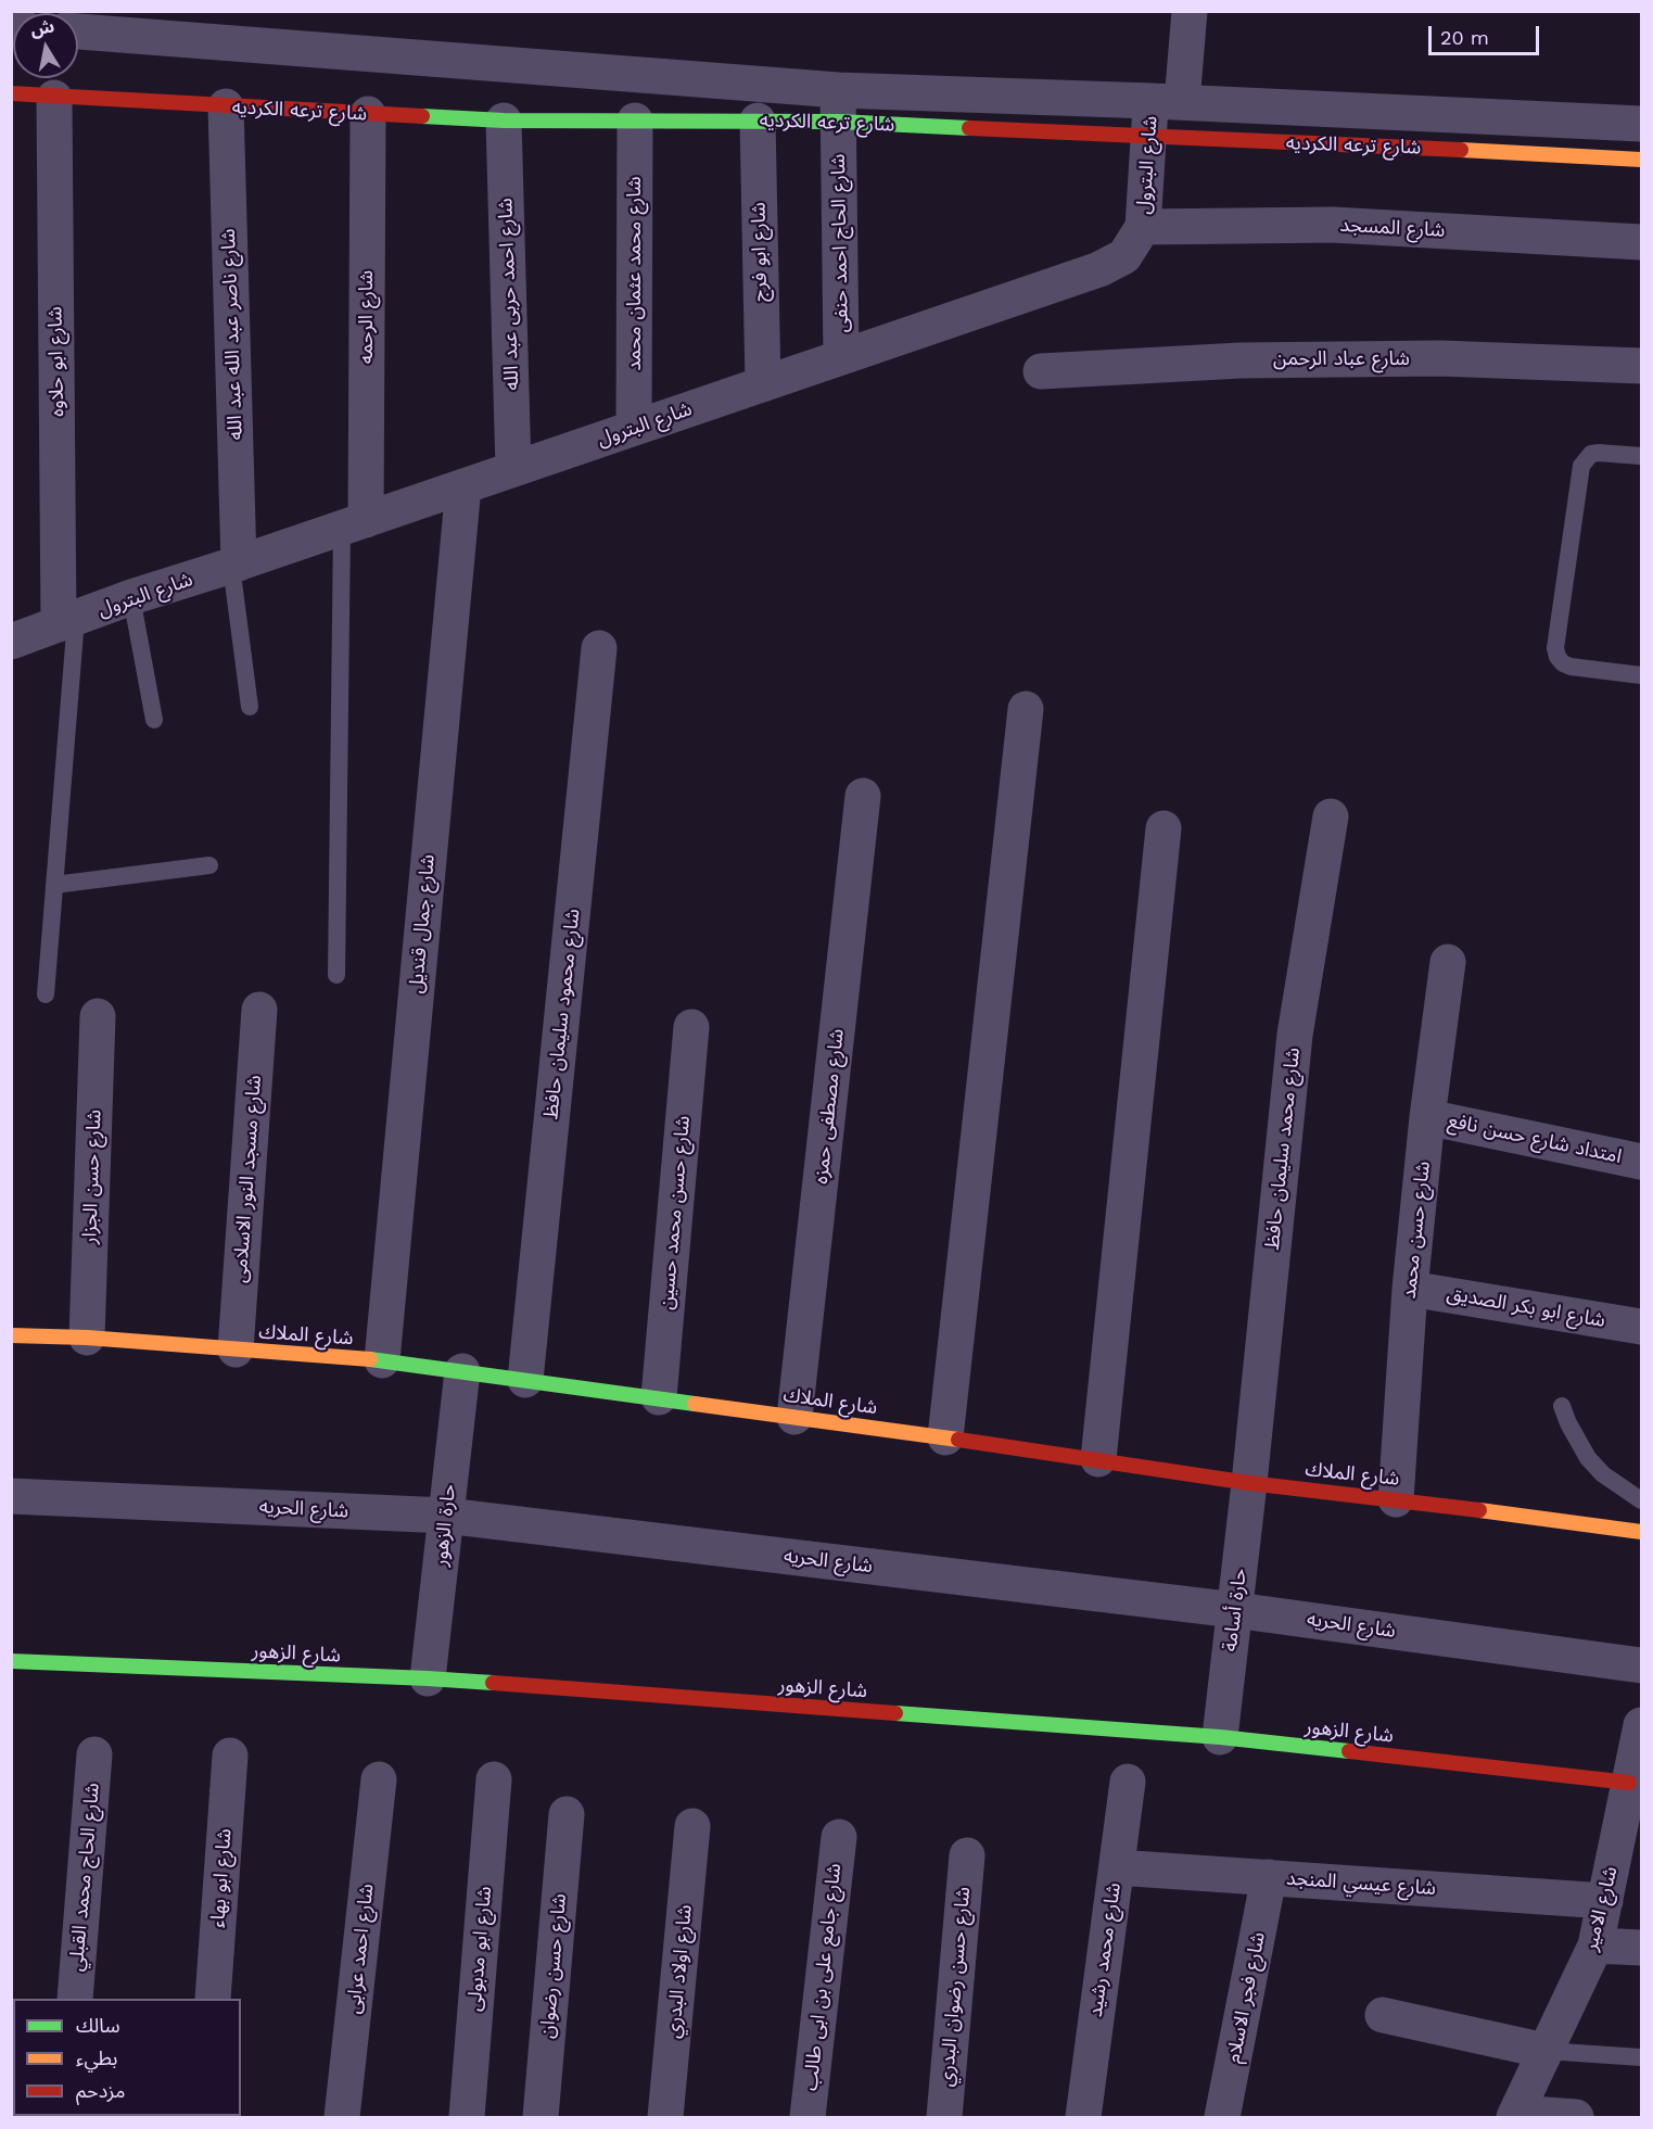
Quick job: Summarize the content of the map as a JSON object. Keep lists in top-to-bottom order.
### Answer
{
  "streets": {
    "street": [
      "شارع ترعه الكرديه",
      "شارع البترول",
      "شارع المسجد",
      "شارع الحاج احمد حنفى",
      "شارع ابو فرج",
      "شارع محمد عثمان محمد",
      "شارع احمد حربى عبد الله",
      "شارع الرحمه",
      "شارع ناصر عبد الله عبد الله",
      "شارع عباد الرحمن",
      "شارع ابو حلاوه",
      "شارع جمال قنديل",
      "شارع محمود سليمان حافظ",
      "شارع مصطفى حمزه",
      "امتداد شارع حسن نافع",
      "شارع محمد سليمان حافظ",
      "شارع حسن الجزار",
      "شارع مسجد النور الاسلامى",
      "شارع حسن محمد حسين",
      "شارع حسن محمد",
      "شارع ابو بكر الصديق",
      "شارع الملاك",
      "شارع الحريه",
      "حارة الزهور",
      "حارة أسامة",
      "شارع الزهور",
      "شارع الحاج محمد القبلي",
      "شارع ابو بهاء",
      "شارع عيسي المنجد",
      "شارع الامير",
      "شارع احمد عرابى",
      "شارع ابو مدبولى",
      "شارع محمد رشيد",
      "شارع حسن رضوان",
      "شارع اولاد البدري",
      "شارع جامع على بن ابى طالب",
      "شارع حسن رضوان البدري",
      "شارع فجر الاسلام"
    ]
  },
  "crossings": [
    ["شارع ترعه الكرديه", "شارع البترول"],
    ["شارع ترعه الكرديه", "شارع الحاج احمد حنفى"],
    ["شارع ترعه الكرديه", "شارع ابو فرج"],
    ["شارع ترعه الكرديه", "شارع محمد عثمان محمد"],
    ["شارع ترعه الكرديه", "شارع احمد حربى عبد الله"],
    ["شارع ترعه الكرديه", "شارع الرحمه"],
    ["شارع ترعه الكرديه", "شارع ناصر عبد الله عبد الله"],
    ["شارع ترعه الكرديه", "شارع ابو حلاوه"],
    ["شارع البترول", "شارع المسجد"],
    ["شارع البترول", "شارع الحاج احمد حنفى"],
    ["شارع البترول", "شارع ابو فرج"],
    ["شارع البترول", "شارع محمد عثمان محمد"],
    ["شارع البترول", "شارع احمد حربى عبد الله"],
    ["شارع البترول", "شارع الرحمه"],
    ["شارع البترول", "شارع ناصر عبد الله عبد الله"],
    ["شارع البترول", "شارع ابو حلاوه"],
    ["شارع البترول", "شارع جمال قنديل"],
    ["شارع جمال قنديل", "شارع الملاك"],
    ["شارع محمود سليمان حافظ", "شارع الملاك"],
    ["شارع مصطفى حمزه", "شارع الملاك"],
    ["امتداد شارع حسن نافع", "شارع حسن محمد"],
    ["شارع محمد سليمان حافظ", "شارع الملاك"],
    ["شارع محمد سليمان حافظ", "حارة أسامة"],
    ["شارع حسن الجزار", "شارع الملاك"],
    ["شارع مسجد النور الاسلامى", "شارع الملاك"],
    ["شارع حسن محمد حسين", "شارع الملاك"],
    ["شارع حسن محمد", "شارع ابو بكر الصديق"],
    ["شارع حسن محمد", "شارع الملاك"],
    ["شارع الملاك", "حارة الزهور"],
    ["شارع الملاك", "حارة أسامة"],
    ["شارع الحريه", "حارة الزهور"],
    ["شارع الحريه", "حارة أسامة"],
    ["حارة الزهور", "شارع الزهور"],
    ["حارة أسامة", "شارع الزهور"],
    ["شارع الزهور", "شارع الامير"],
    ["شارع عيسي المنجد", "شارع الامير"],
    ["شارع عيسي المنجد", "شارع محمد رشيد"],
    ["شارع عيسي المنجد", "شارع فجر الاسلام"]
  ],
  "legend": ["سالك", "بطيء", "مزدحم"],
  "scale_bar": "20 m",
  "north": "top"
}
